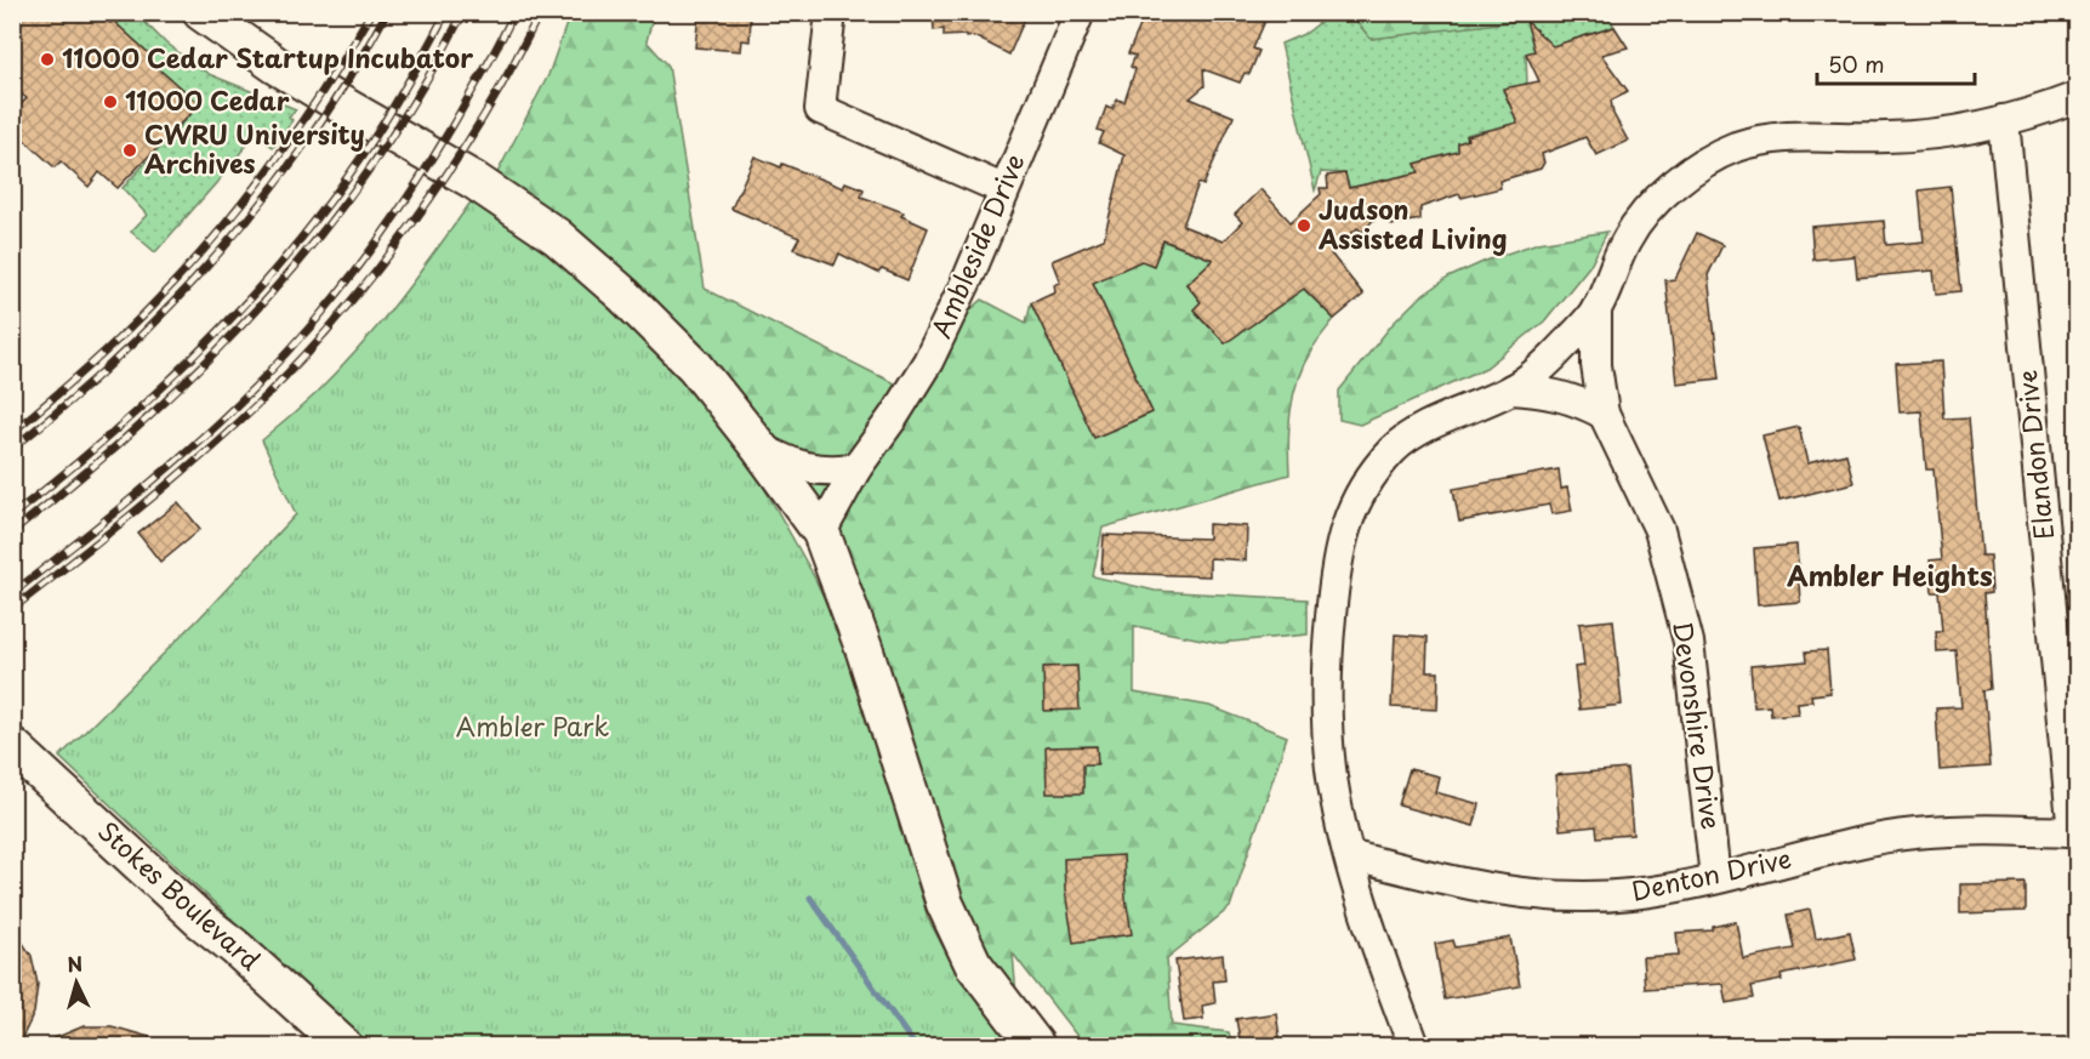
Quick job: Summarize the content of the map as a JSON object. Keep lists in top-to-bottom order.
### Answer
{
  "streets": {
    "main road": ["Stokes Boulevard"],
    "street": [
      "Ambleside Drive",
      "Elandon Drive",
      "Devonshire Drive",
      "Denton Drive"
    ]
  },
  "crossings": [
    ["Elandon Drive", "Denton Drive"],
    ["Devonshire Drive", "Denton Drive"]
  ],
  "districts": ["Ambler Heights"],
  "parks": ["Ambler Park"],
  "places": [
    "11000 Cedar Startup Incubator",
    "11000 Cedar",
    "CWRU University Archives",
    "Judson Assisted Living"
  ],
  "scale_bar": "50 m",
  "north": "top"
}
